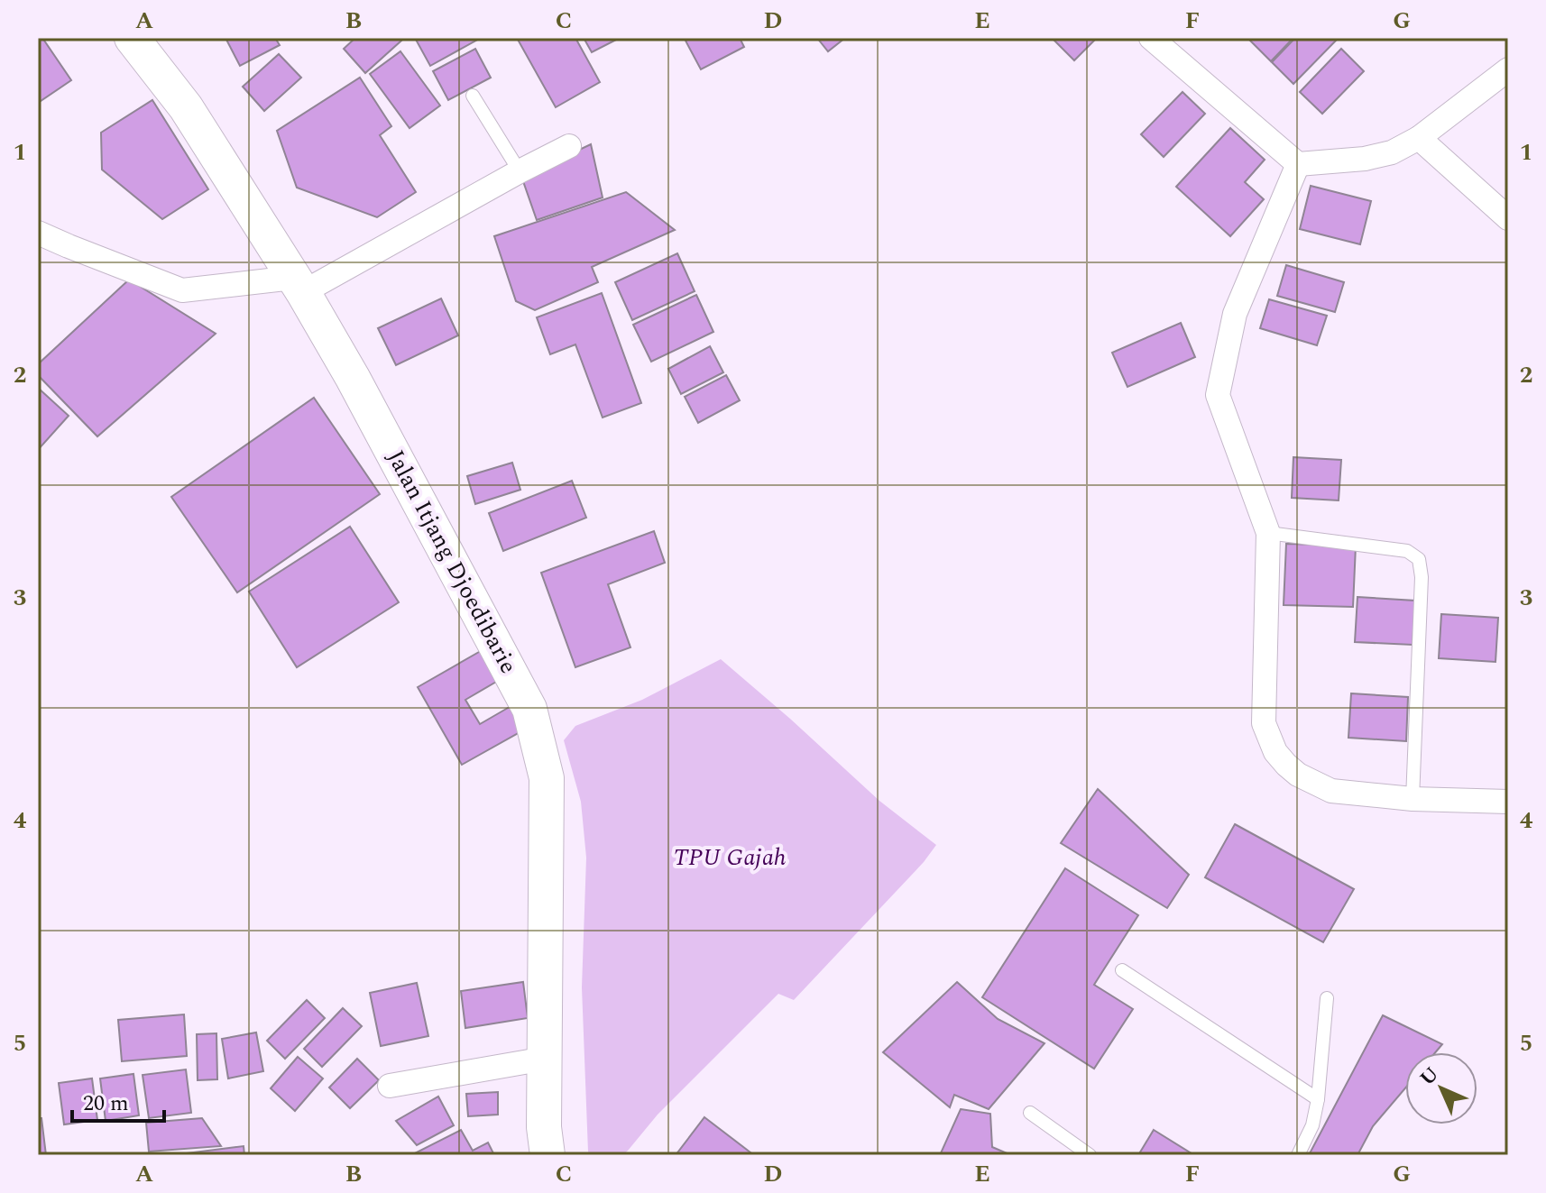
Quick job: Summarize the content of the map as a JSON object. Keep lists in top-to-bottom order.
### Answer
{
  "streets": {
    "main road": ["Jalan Itjang Djoedibarie"]
  },
  "parks": ["TPU Gajah"],
  "scale_bar": "20 m",
  "north": "top left",
  "grid": {
    "columns": [
      "A",
      "B",
      "C",
      "D",
      "E",
      "F",
      "G"
    ],
    "rows": [
      "1",
      "2",
      "3",
      "4",
      "5"
    ]
  }
}
